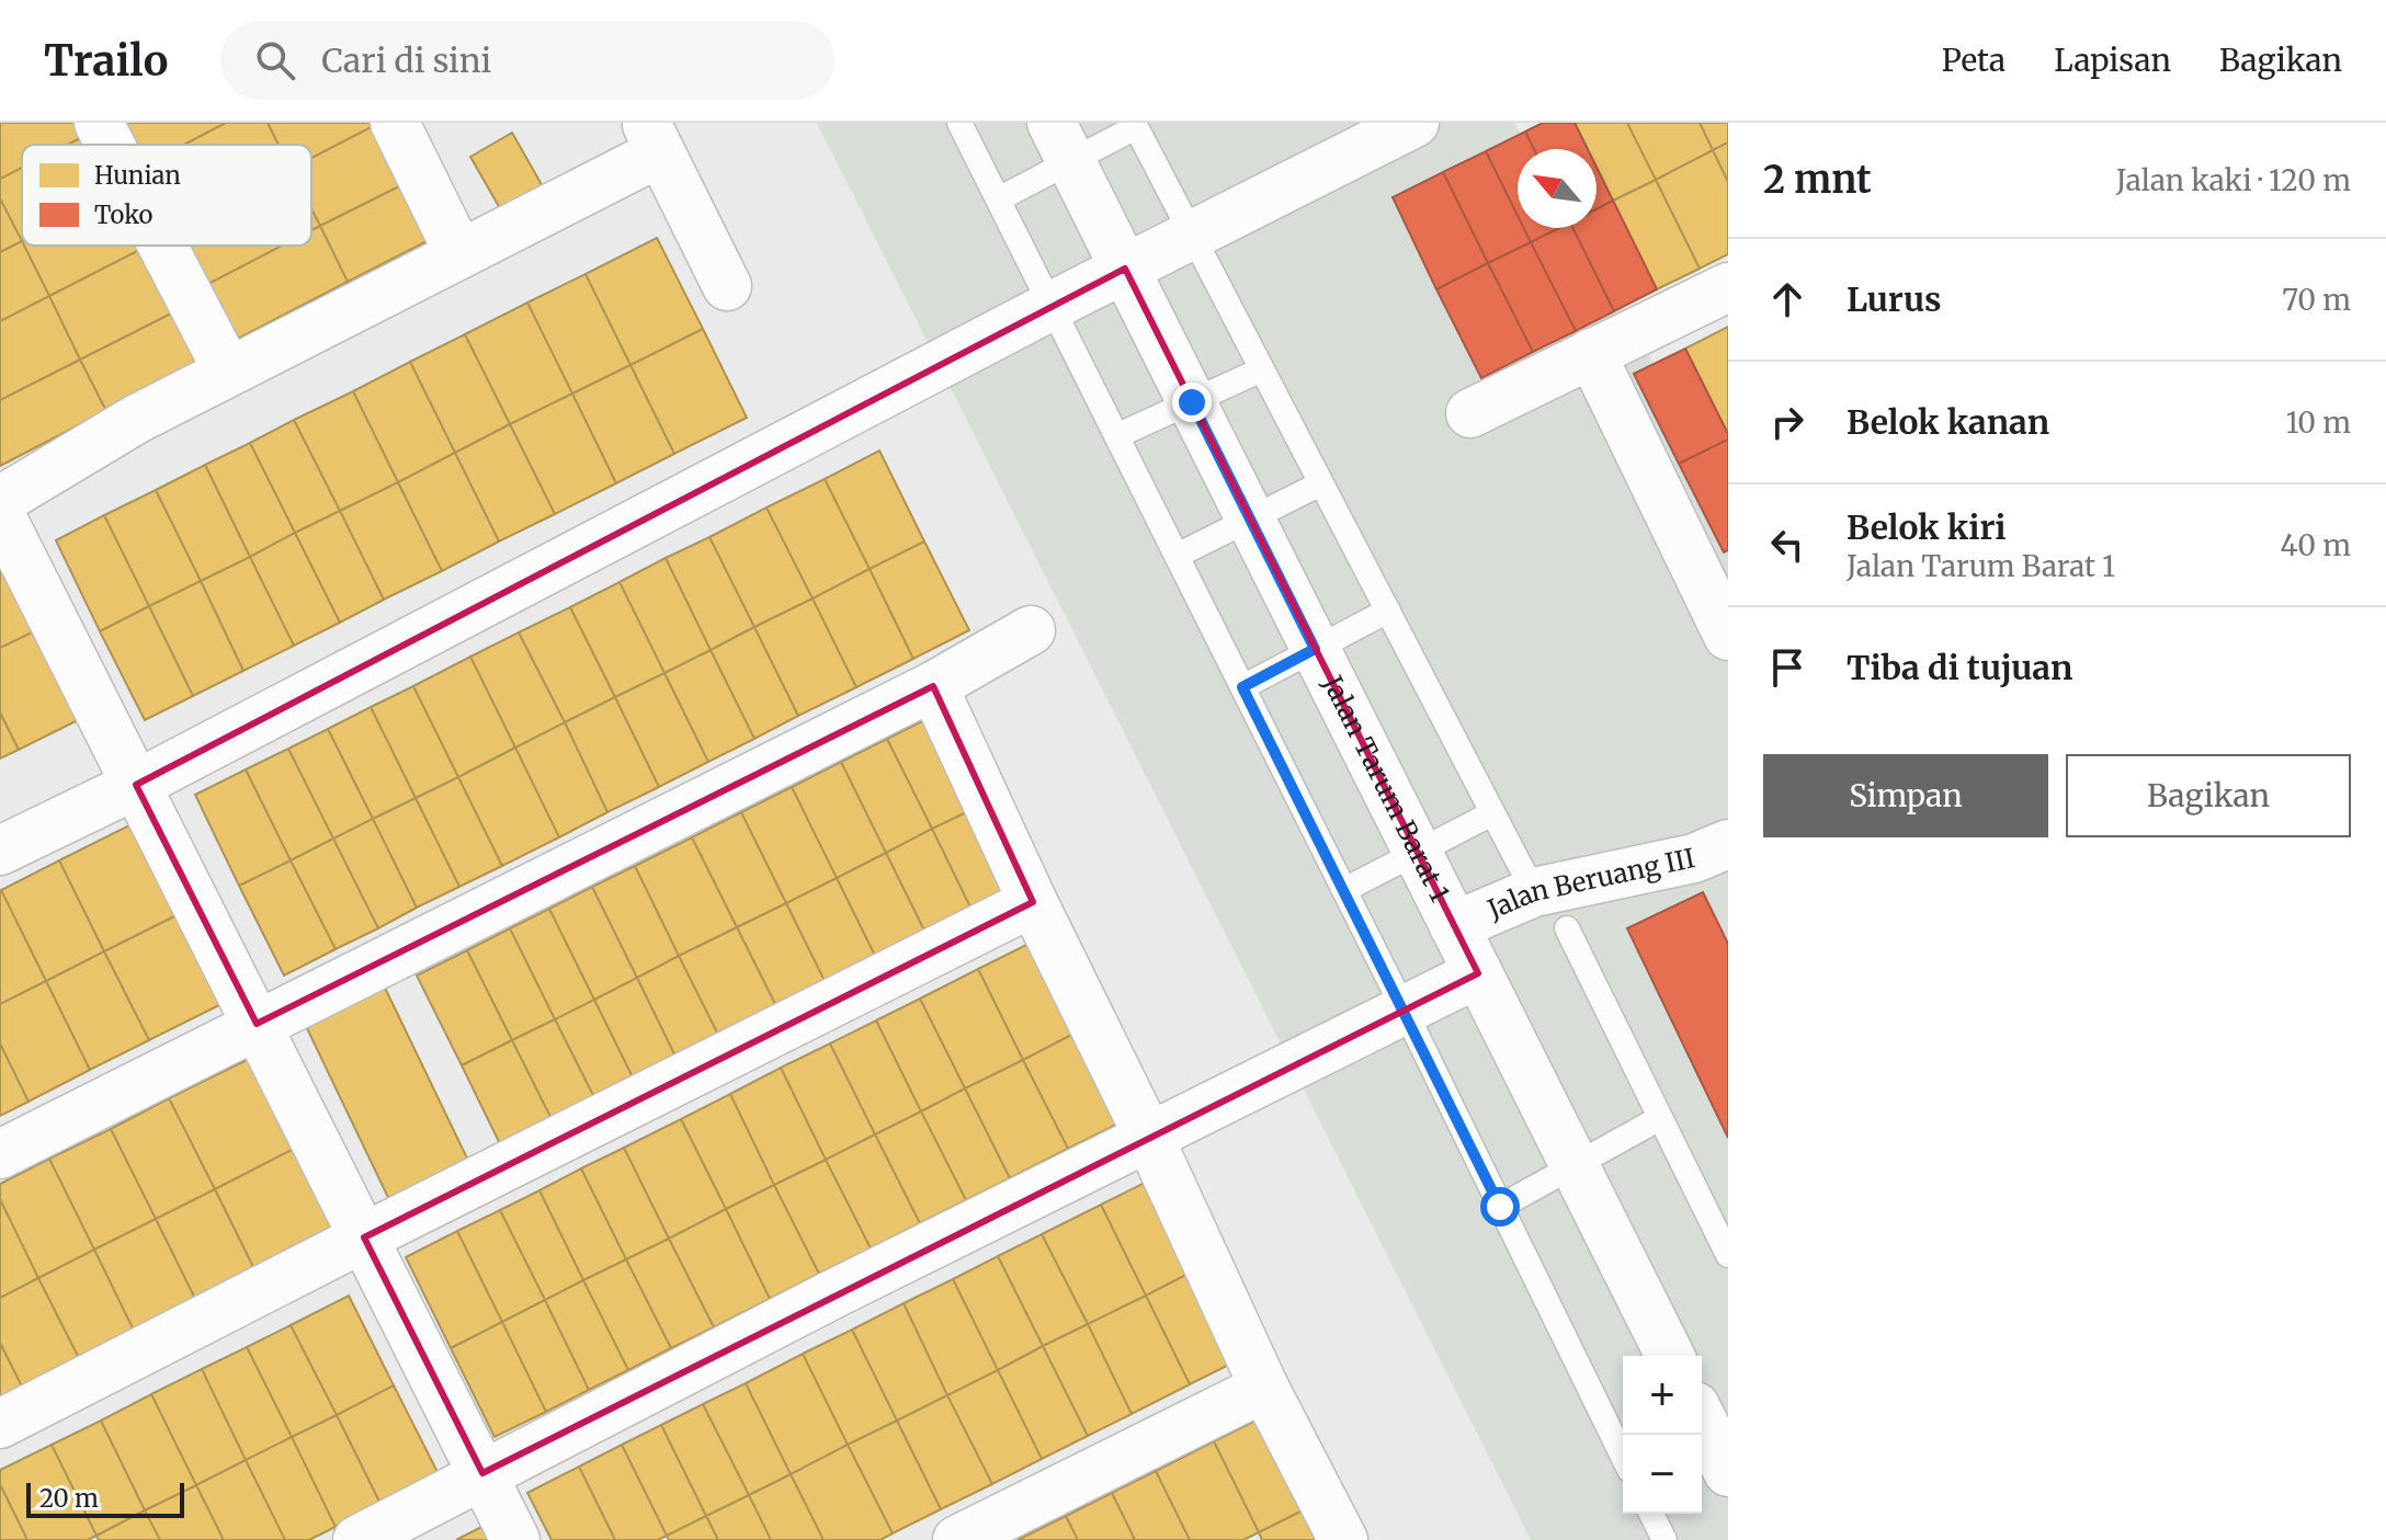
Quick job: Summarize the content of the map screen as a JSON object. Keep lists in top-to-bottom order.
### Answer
{
  "streets": {
    "street": ["Jalan Tarum Barat 1", "Jalan Beruang III"]
  },
  "crossings": [
    ["Jalan Tarum Barat 1", "Jalan Beruang III"]
  ],
  "legend": ["Hunian", "Toko"],
  "scale_bar": "20 m",
  "north": "top left",
  "page": {
    "header": "Trailo",
    "search": "Cari di sini",
    "nav": ["Peta", "Lapisan", "Bagikan"],
    "heading": ["2 mnt", "Jalan kaki · 120 m"],
    "list": [
      ["Lurus", "70 m"],
      ["Belok kanan", "10 m"],
      ["Belok kiri", "Jalan Tarum Barat 1", "40 m"],
      "Tiba di tujuan"
    ],
    "buttons": ["Simpan", "Bagikan"],
    "map_buttons": ["+", "−"],
    "scale": "20 m"
  }
}
